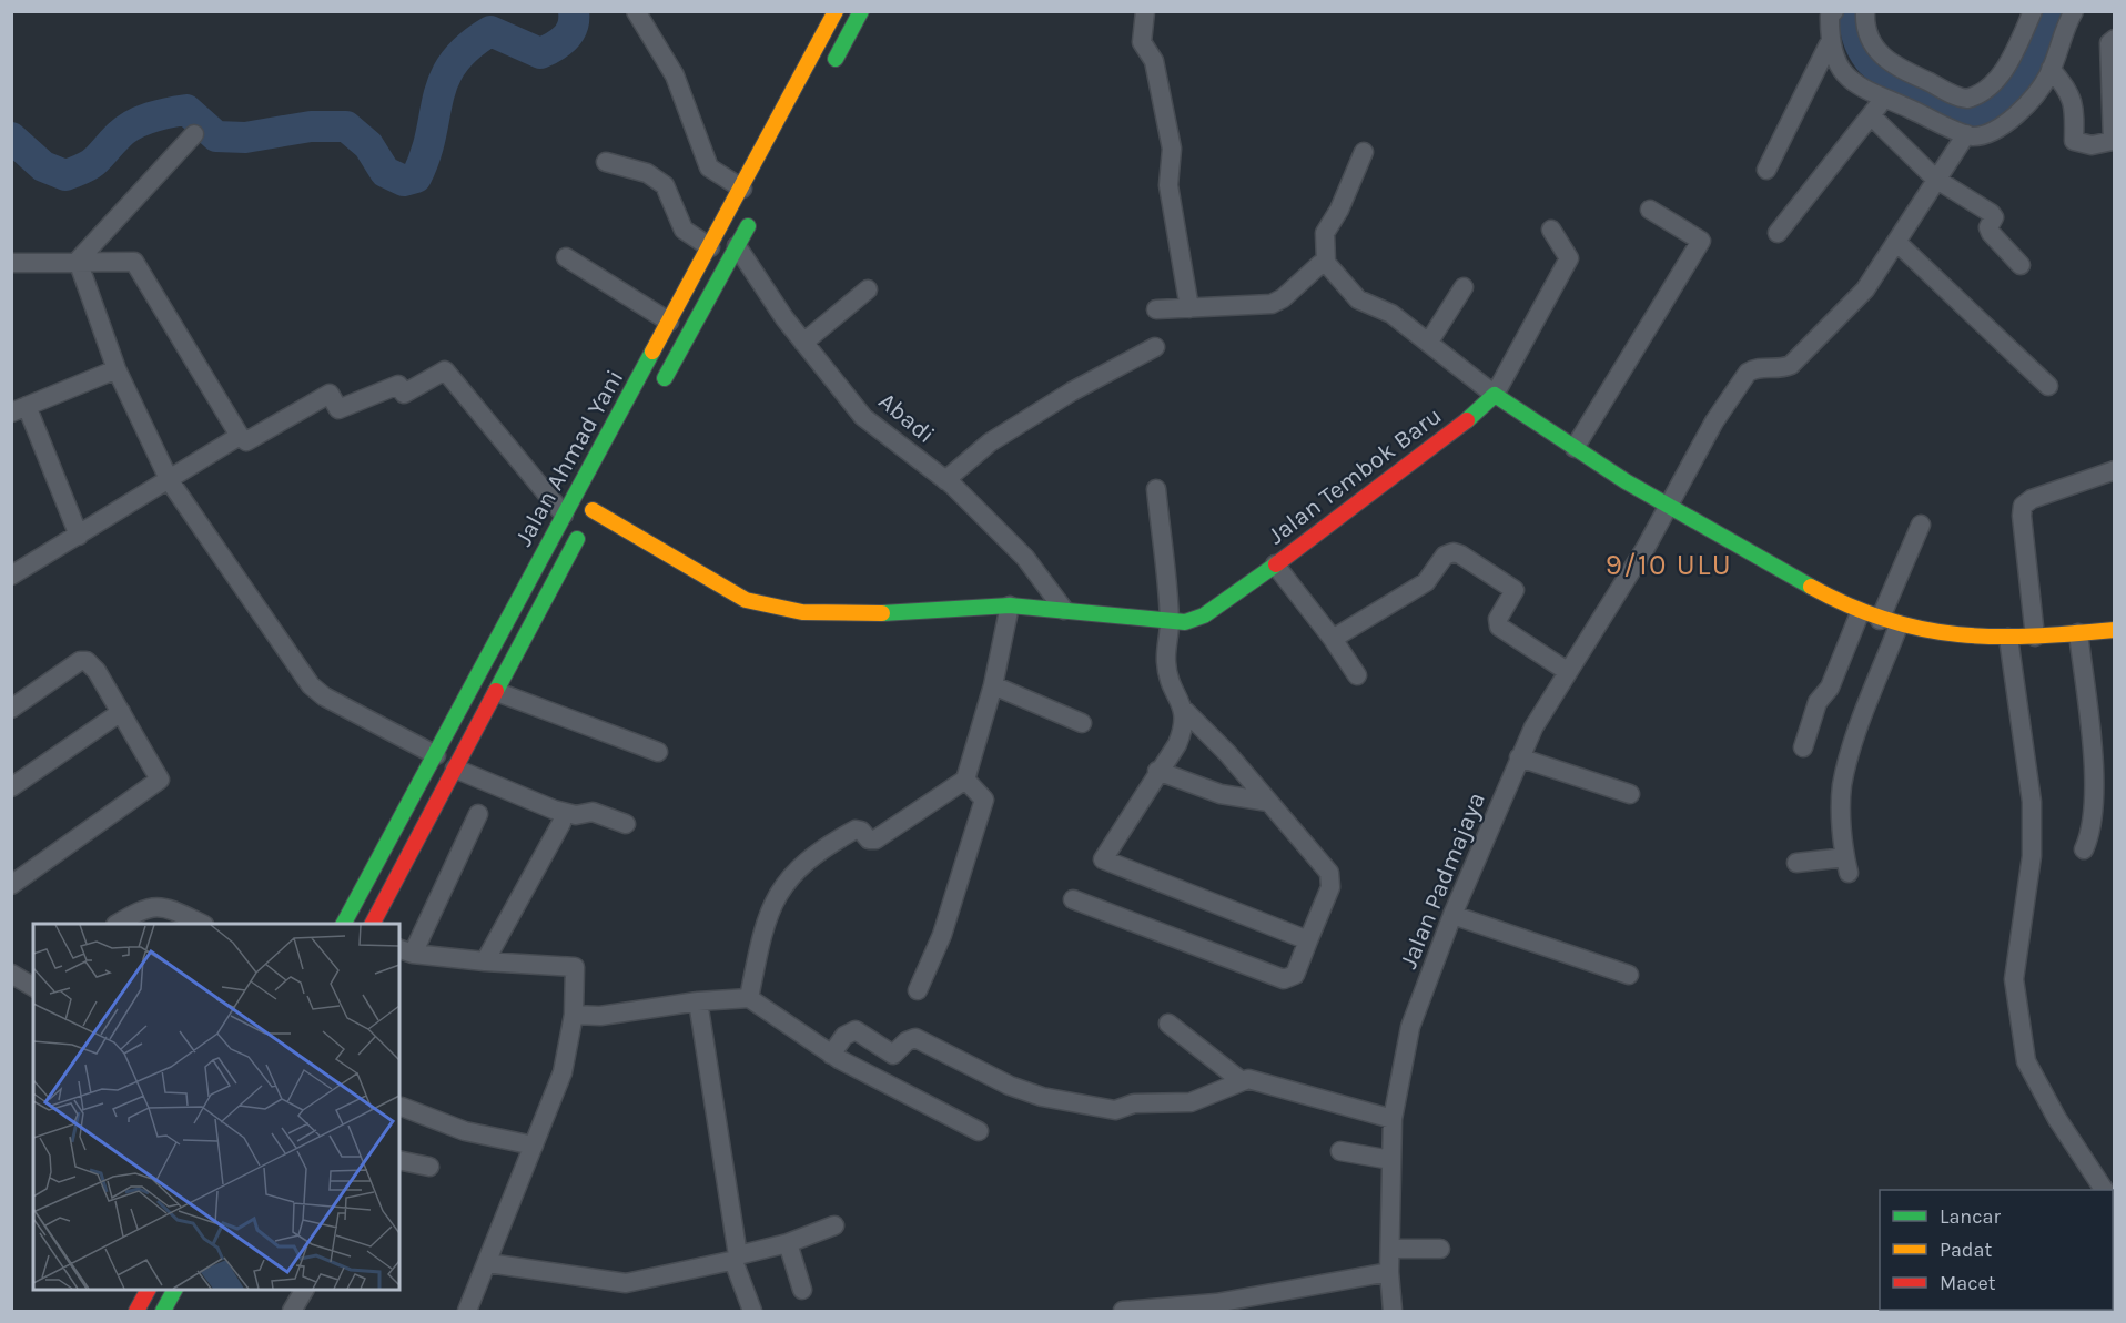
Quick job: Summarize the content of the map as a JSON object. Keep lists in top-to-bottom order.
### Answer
{
  "streets": {
    "main road": ["Jalan Ahmad Yani", "Jalan Tembok Baru"],
    "street": ["Abadi", "Jalan Padmajaya"]
  },
  "crossings": [
    ["Abadi", "Jalan Ahmad Yani"],
    ["Abadi", "Jalan Tembok Baru"],
    ["Jalan Ahmad Yani", "Jalan Tembok Baru"]
  ],
  "districts": ["9/10 ULU"],
  "legend": ["Lancar", "Padat", "Macet"]
}
